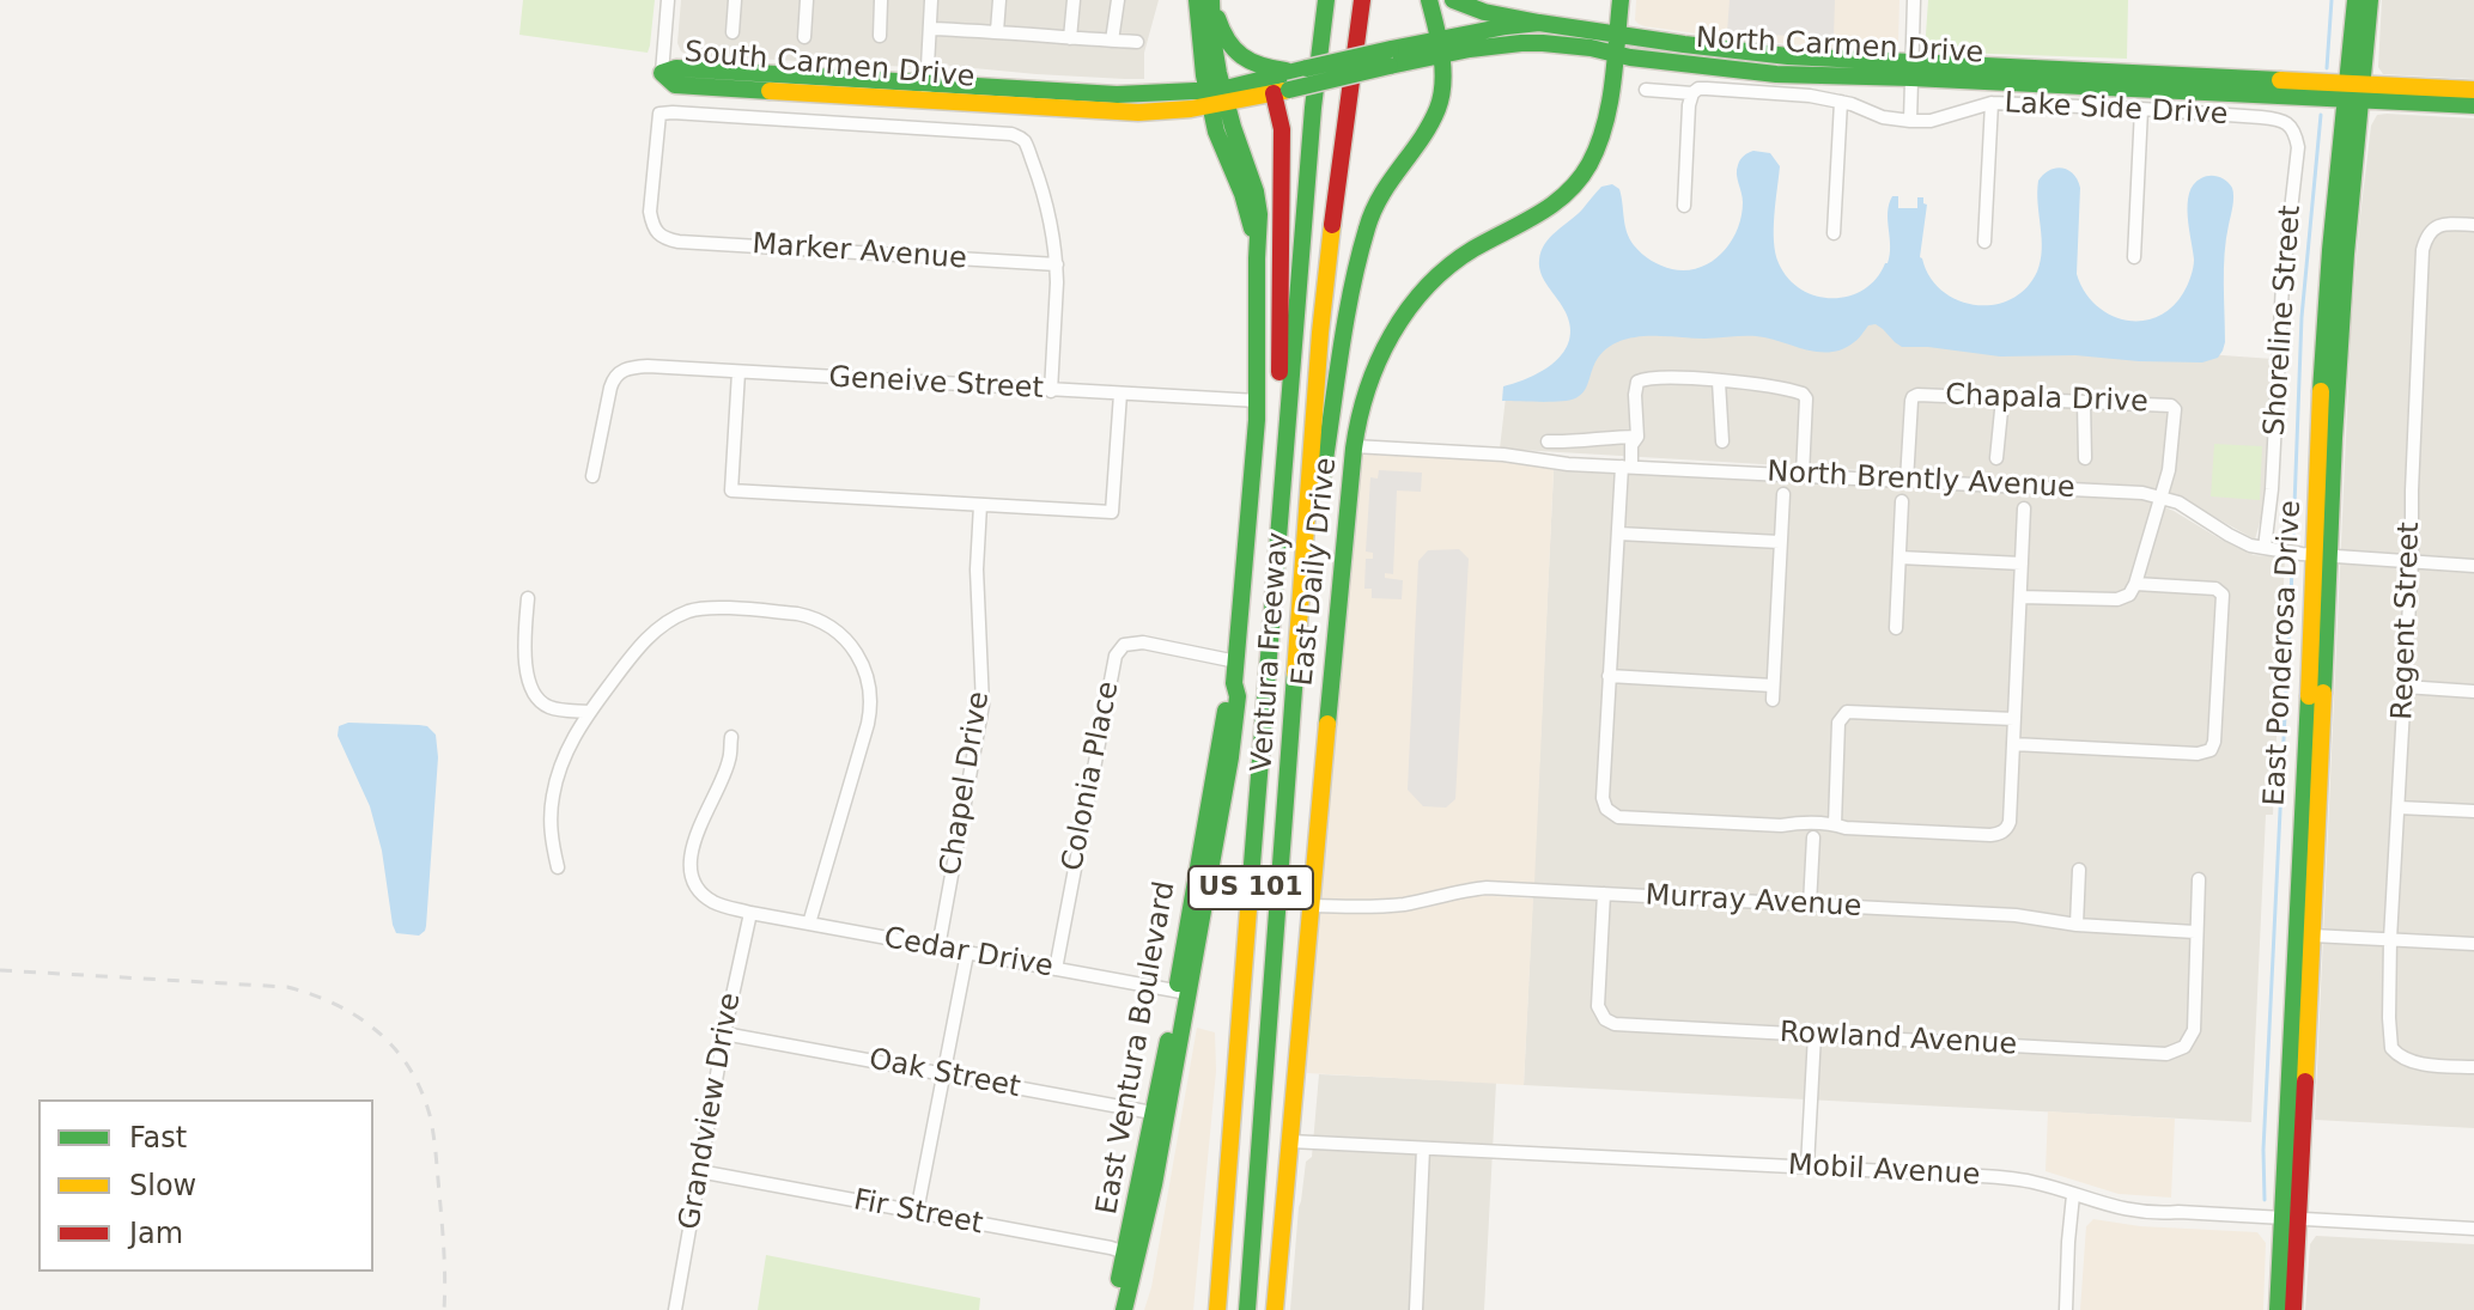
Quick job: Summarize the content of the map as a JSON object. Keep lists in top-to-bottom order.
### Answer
{
  "streets": {
    "main road": [
      "North Carmen Drive",
      "South Carmen Drive",
      "East Daily Drive",
      "Ventura Freeway",
      "East Ponderosa Drive",
      "US 101",
      "East Ventura Boulevard"
    ],
    "street": [
      "Lake Side Drive",
      "Marker Avenue",
      "Shoreline Street",
      "Geneive Street",
      "Chapala Drive",
      "North Brently Avenue",
      "Regent Street",
      "Colonia Place",
      "Chapel Drive",
      "Murray Avenue",
      "Cedar Drive",
      "Rowland Avenue",
      "Oak Street",
      "Grandview Drive",
      "Mobil Avenue",
      "Fir Street"
    ]
  },
  "crossings": [
    ["North Carmen Drive", "South Carmen Drive"],
    ["North Carmen Drive", "East Daily Drive"],
    ["North Carmen Drive", "East Ponderosa Drive"],
    ["North Carmen Drive", "East Ventura Boulevard"],
    ["South Carmen Drive", "East Ventura Boulevard"],
    ["Lake Side Drive", "Shoreline Street"],
    ["Shoreline Street", "North Brently Avenue"],
    ["Geneive Street", "East Ventura Boulevard"],
    ["Chapala Drive", "North Brently Avenue"],
    ["North Brently Avenue", "East Daily Drive"],
    ["North Brently Avenue", "Regent Street"],
    ["North Brently Avenue", "East Ponderosa Drive"],
    ["East Daily Drive", "Murray Avenue"],
    ["East Daily Drive", "Mobil Avenue"],
    ["East Ponderosa Drive", "Mobil Avenue"],
    ["Colonia Place", "Cedar Drive"],
    ["Colonia Place", "East Ventura Boulevard"],
    ["Chapel Drive", "Cedar Drive"],
    ["Murray Avenue", "Rowland Avenue"],
    ["Cedar Drive", "East Ventura Boulevard"],
    ["Cedar Drive", "Grandview Drive"],
    ["East Ventura Boulevard", "Oak Street"],
    ["East Ventura Boulevard", "Fir Street"],
    ["Oak Street", "Grandview Drive"],
    ["Grandview Drive", "Fir Street"]
  ],
  "legend": ["Fast", "Slow", "Jam"]
}
